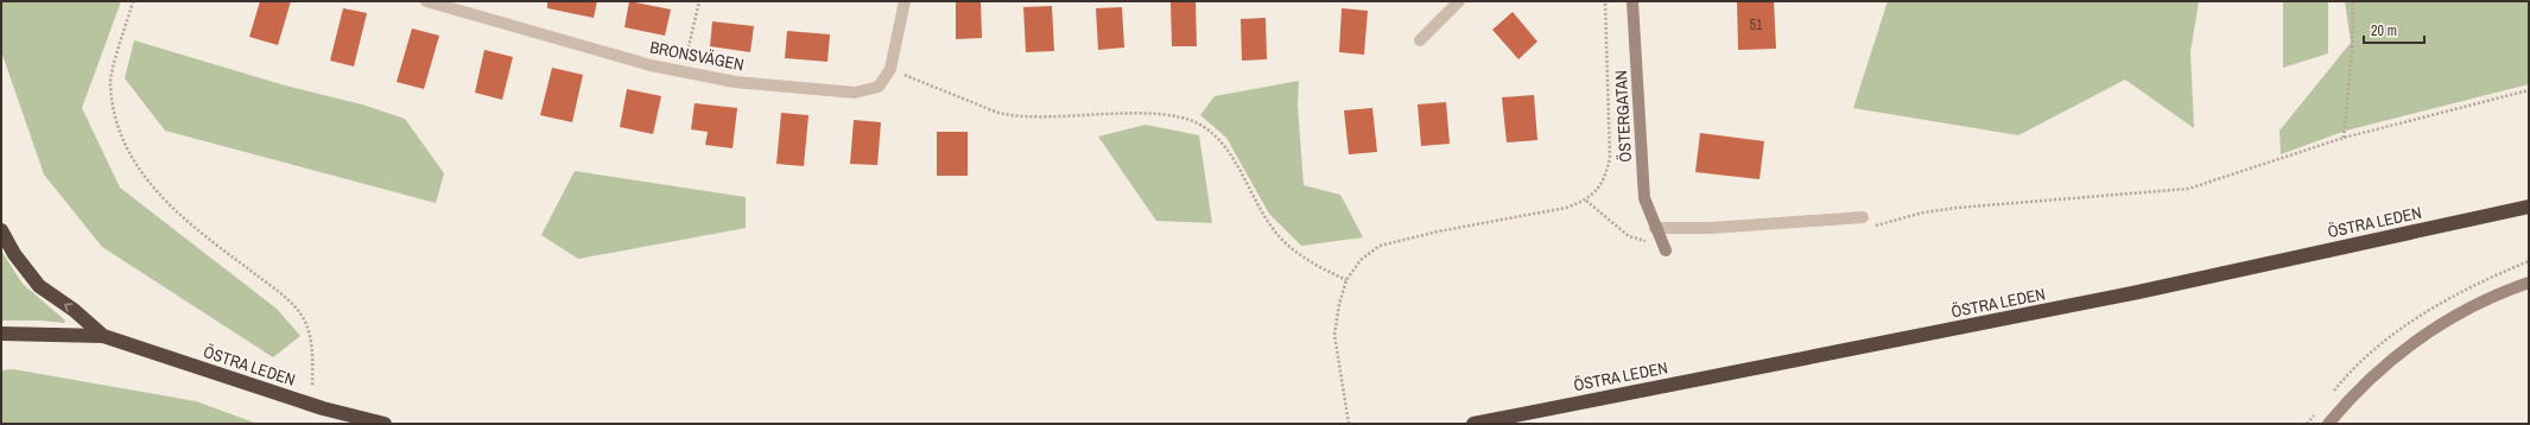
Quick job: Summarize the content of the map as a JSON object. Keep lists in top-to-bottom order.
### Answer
{
  "streets": {
    "highway": ["ÖSTRA LEDEN"],
    "street": ["BRONSVÄGEN", "ÖSTERGATAN"]
  },
  "house_numbers": ["51"],
  "scale_bar": "20 m"
}
